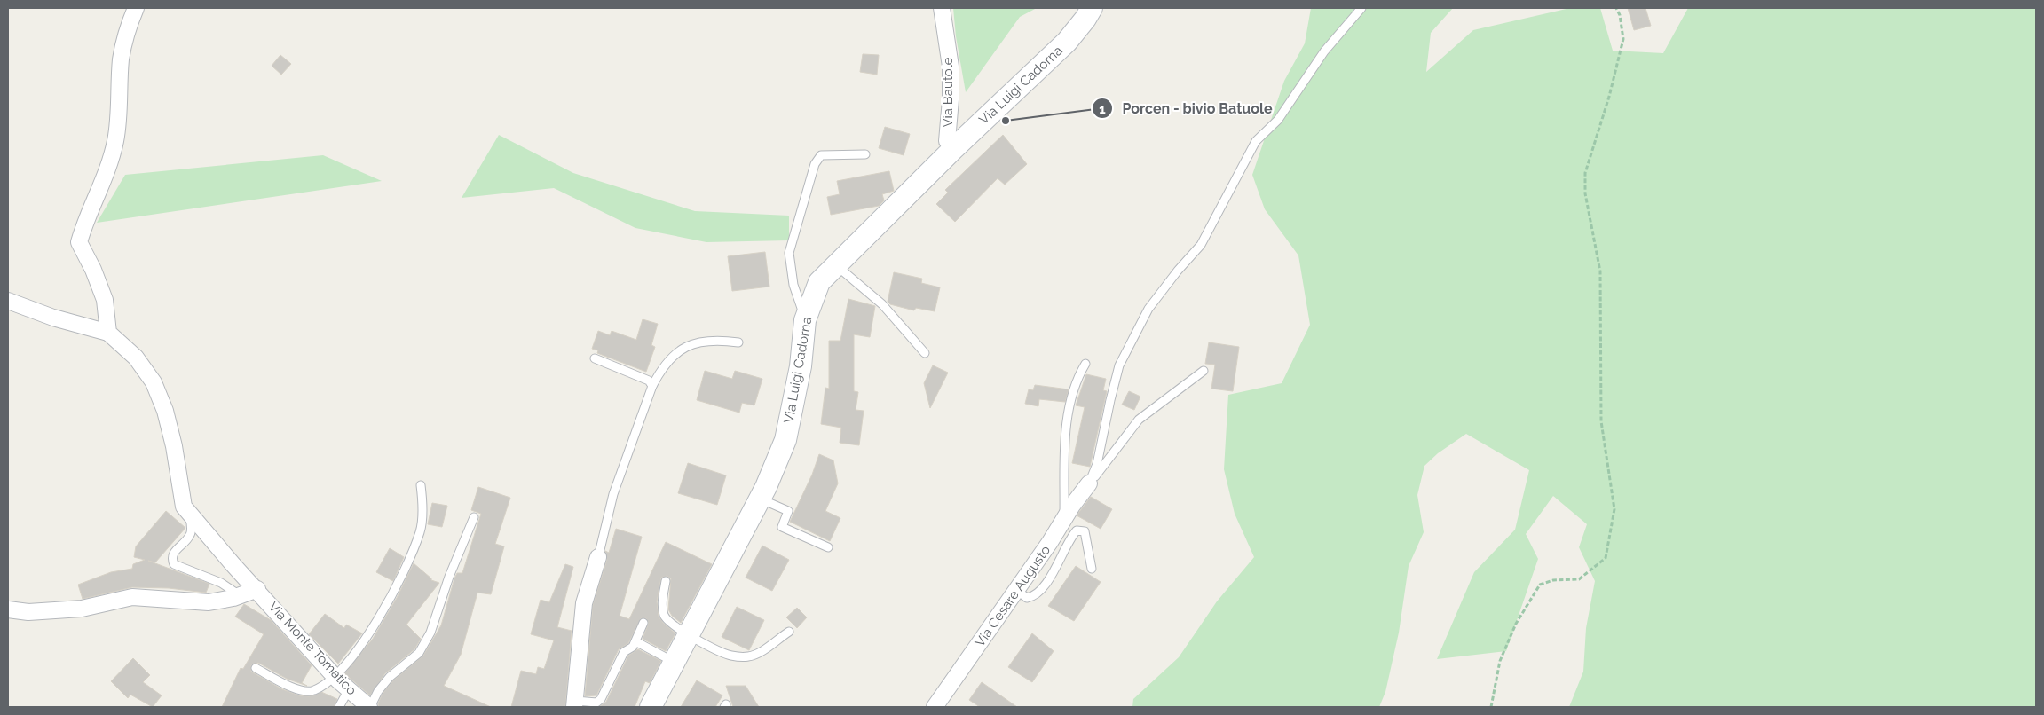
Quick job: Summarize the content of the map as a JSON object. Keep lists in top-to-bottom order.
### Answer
{
  "streets": {
    "street": [
      "Via Luigi Cadorna",
      "Via Bautole",
      "Via Cesare Augusto",
      "Via Monte Tomatico"
    ]
  },
  "crossings": [
    ["Via Luigi Cadorna", "Via Bautole"]
  ],
  "places": ["Porcen - bivio Batuole"]
}
